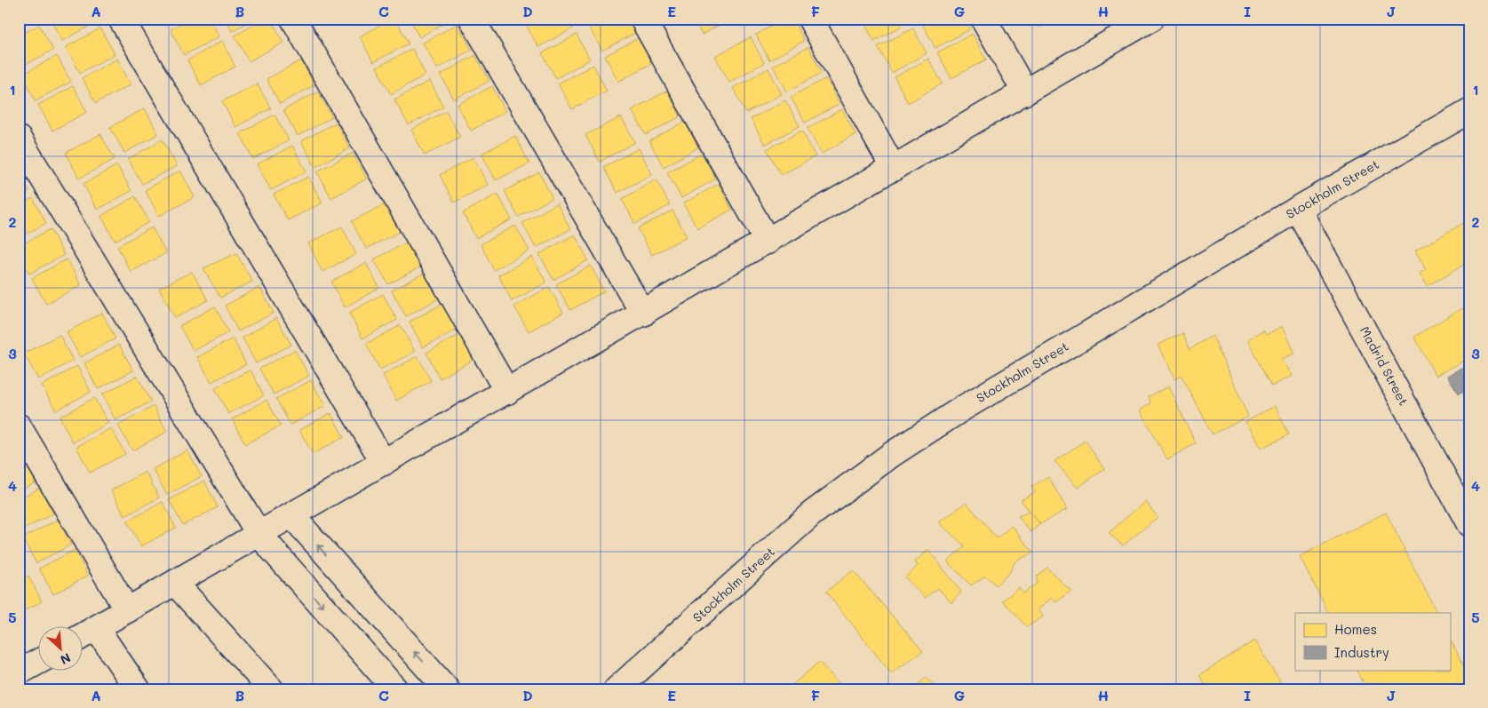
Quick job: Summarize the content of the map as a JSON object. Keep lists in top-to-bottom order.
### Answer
{
  "streets": {
    "street": ["Stockholm Street", "Madrid Street"]
  },
  "crossings": [
    ["Stockholm Street", "Madrid Street"]
  ],
  "legend": ["Homes", "Industry"],
  "north": "bottom right",
  "grid": {
    "columns": [
      "A",
      "B",
      "C",
      "D",
      "E",
      "F",
      "G",
      "H",
      "I",
      "J"
    ],
    "rows": [
      "1",
      "2",
      "3",
      "4",
      "5"
    ]
  }
}
